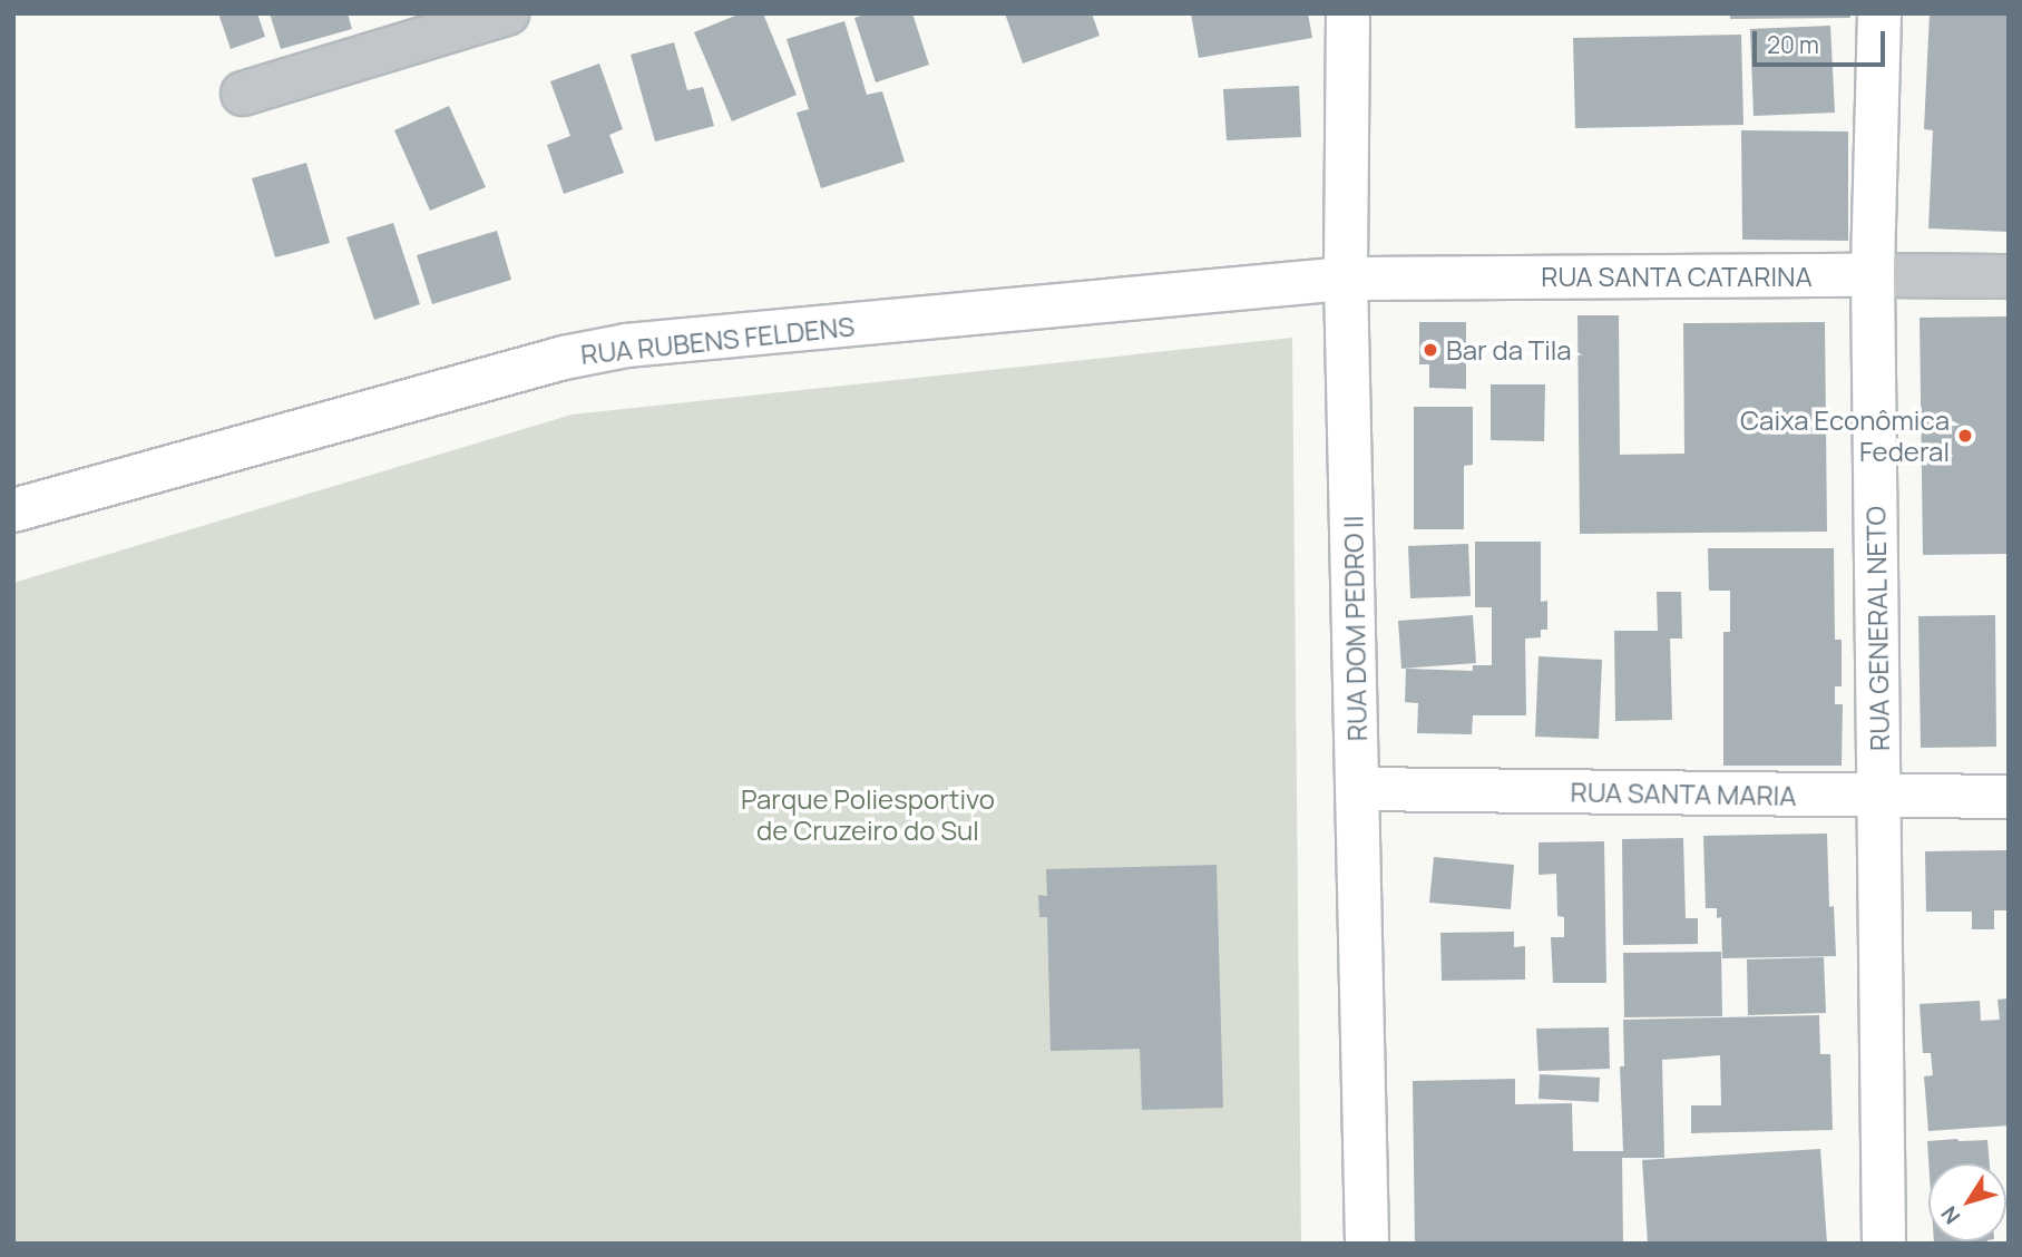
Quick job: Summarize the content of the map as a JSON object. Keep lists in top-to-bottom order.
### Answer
{
  "streets": {
    "main road": [
      "RUA SANTA CATARINA",
      "RUA RUBENS FELDENS",
      "RUA DOM PEDRO II",
      "RUA GENERAL NETO",
      "RUA SANTA MARIA"
    ]
  },
  "crossings": [
    ["RUA SANTA CATARINA", "RUA RUBENS FELDENS"],
    ["RUA SANTA CATARINA", "RUA DOM PEDRO II"],
    ["RUA SANTA CATARINA", "RUA GENERAL NETO"],
    ["RUA RUBENS FELDENS", "RUA DOM PEDRO II"],
    ["RUA DOM PEDRO II", "RUA SANTA MARIA"],
    ["RUA GENERAL NETO", "RUA SANTA MARIA"]
  ],
  "parks": ["Parque Poliesportivo de Cruzeiro do Sul"],
  "places": ["Bar da Tila", "Caixa Econômica Federal"],
  "scale_bar": "20 m",
  "north": "bottom left"
}
